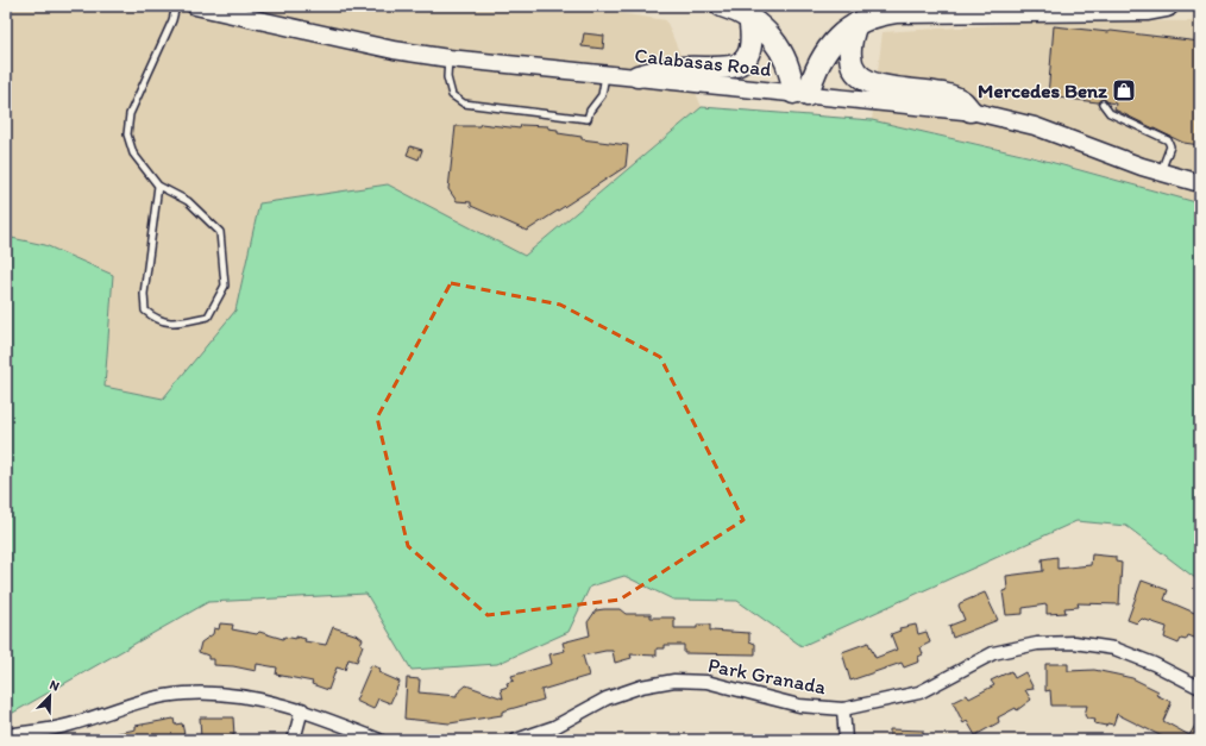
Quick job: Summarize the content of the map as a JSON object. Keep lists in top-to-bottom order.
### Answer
{
  "streets": {
    "main road": ["Calabasas Road"],
    "street": ["Park Granada"]
  },
  "places": {
    "shop": ["Mercedes Benz"]
  },
  "north": "top right"
}
